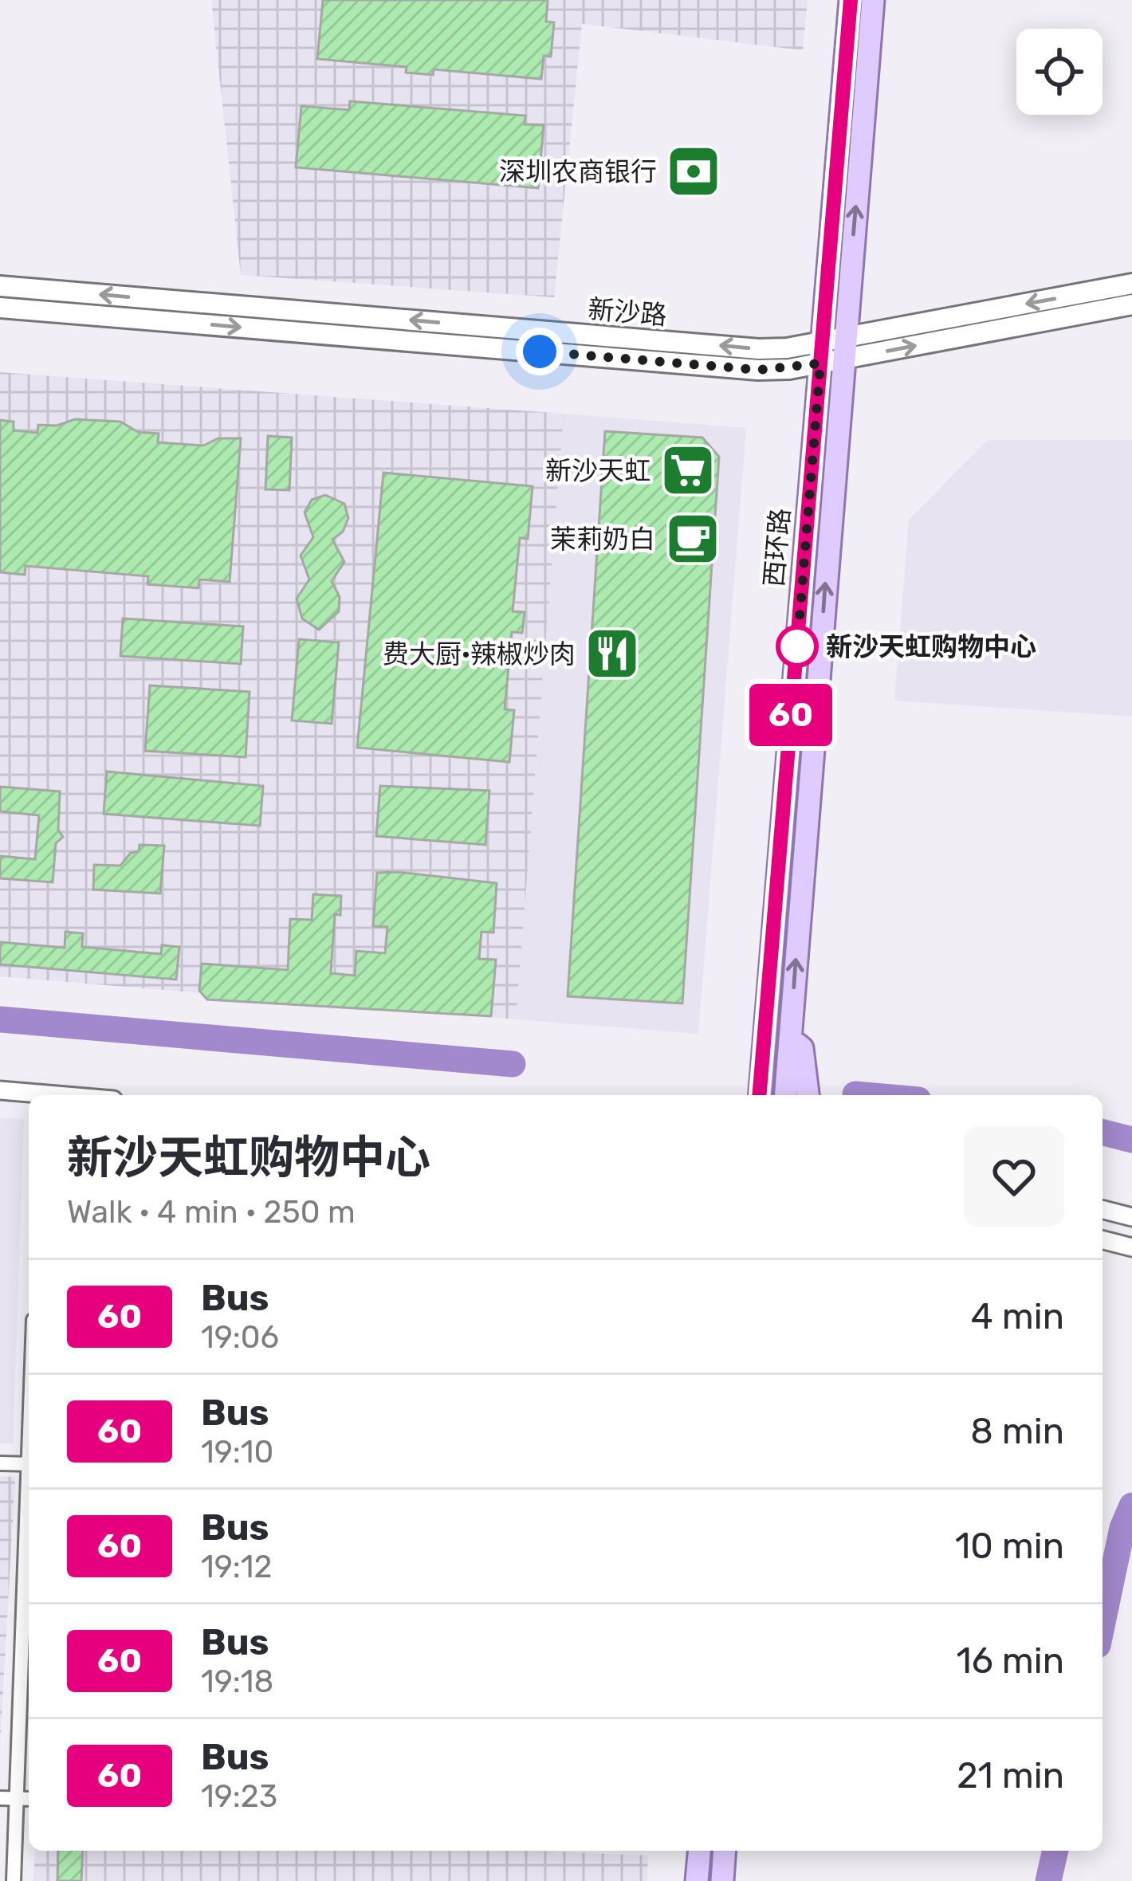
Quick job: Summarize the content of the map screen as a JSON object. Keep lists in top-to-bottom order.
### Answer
{
  "streets": {
    "main road": ["新沙路", "西环路"]
  },
  "crossings": [
    ["新沙路", "西环路"]
  ],
  "places": {
    "bank": ["深圳农商银行"],
    "supermarket": ["新沙天虹"],
    "cafe": ["茉莉奶白"],
    "other": ["新沙天虹购物中心"],
    "restaurant": ["费大厨·辣椒炒肉"]
  },
  "lines": ["bus line 60"],
  "page": {
    "on_map": "60",
    "heading": ["新沙天虹购物中心", "Walk · 4 min · 250 m"],
    "list": [
      {
        "mark": "60",
        "name": "Bus",
        "note": "19:06",
        "value": "4 min"
      },
      {
        "mark": "60",
        "name": "Bus",
        "note": "19:10",
        "value": "8 min"
      },
      {
        "mark": "60",
        "name": "Bus",
        "note": "19:12",
        "value": "10 min"
      },
      {
        "mark": "60",
        "name": "Bus",
        "note": "19:18",
        "value": "16 min"
      },
      {
        "mark": "60",
        "name": "Bus",
        "note": "19:23",
        "value": "21 min"
      }
    ]
  }
}
